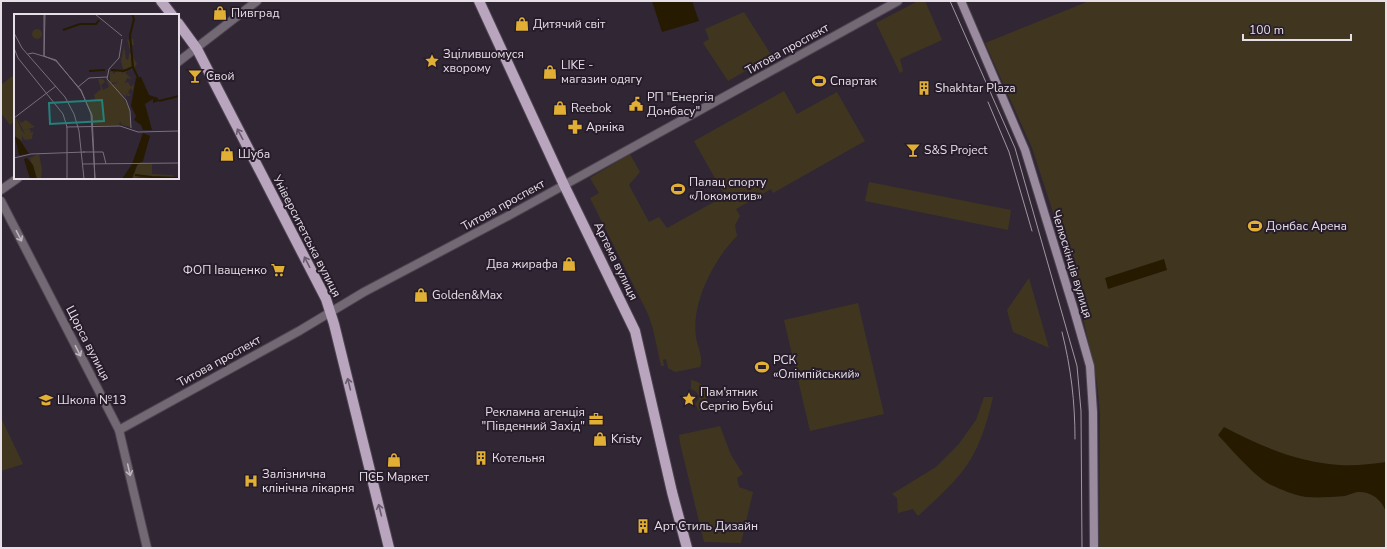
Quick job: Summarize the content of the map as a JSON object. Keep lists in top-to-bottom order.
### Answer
{
  "streets": {
    "main road": ["Університетська вулиця", "Артема вулиця", "Челюскінців вулиця"],
    "street": ["Титова проспект", "Щорса вулиця"]
  },
  "crossings": [
    ["Титова проспект", "Університетська вулиця"],
    ["Титова проспект", "Артема вулиця"],
    ["Титова проспект", "Щорса вулиця"]
  ],
  "one_way": ["Університетська вулиця", "Щорса вулиця"],
  "places": {
    "shop": [
      "Пивград",
      "Дитячий світ",
      "LIKE - магазин одягу",
      "Reebok",
      "Шуба",
      "Два жирафа",
      "Golden&Max",
      "Kristy",
      "ПСБ Маркет"
    ],
    "place": ["Зцілившомуся хворому", "Пам'ятник Сергію Бубці"],
    "bar": ["Свой", "S&S Project"],
    "sports": [
      "Спартак",
      "Палац спорту «Локомотив»",
      "Донбас Арена",
      "РСК «Олімпійський»"
    ],
    "building": ["Shakhtar Plaza", "Котельня", "Арт Стиль Дизайн"],
    "public building": ["РП \"Енергія Донбасу\""],
    "pharmacy": ["Арніка"],
    "supermarket": ["ФОП Іващенко"],
    "school or university": ["Школа №13"],
    "office": ["Рекламна агенція \"Південний Захід\""],
    "hospital": ["Залізнична клінічна лікарня"]
  },
  "scale_bar": "100 m"
}
